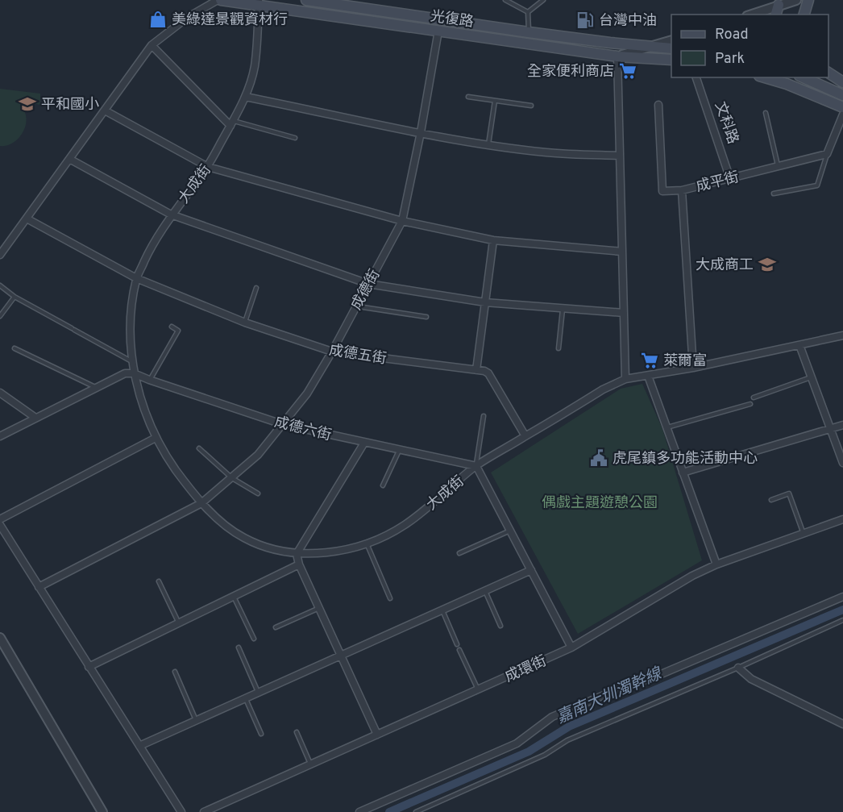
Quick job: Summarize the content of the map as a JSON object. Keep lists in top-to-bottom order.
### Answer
{
  "streets": {
    "main road": ["光復路"],
    "street": [
      "文科路",
      "成平街",
      "大成街",
      "成德街",
      "成德五街",
      "成德六街",
      "成環街"
    ]
  },
  "crossings": [
    ["光復路", "大成街"],
    ["光復路", "成德街"],
    ["文科路", "成平街"],
    ["成平街", "大成街"],
    ["大成街", "成德街"],
    ["大成街", "成德五街"],
    ["大成街", "成德六街"],
    ["成德街", "成德五街"],
    ["成德街", "成德六街"]
  ],
  "water": ["嘉南大圳濁幹線"],
  "parks": ["偶戲主題遊憩公園"],
  "places": {
    "shop": ["美綠達景觀資材行"],
    "fuel station": ["台灣中油"],
    "supermarket": ["全家便利商店", "萊爾富"],
    "school or university": ["平和國小", "大成商工"],
    "public building": ["虎尾鎮多功能活動中心"]
  },
  "legend": ["Road", "Park"]
}
